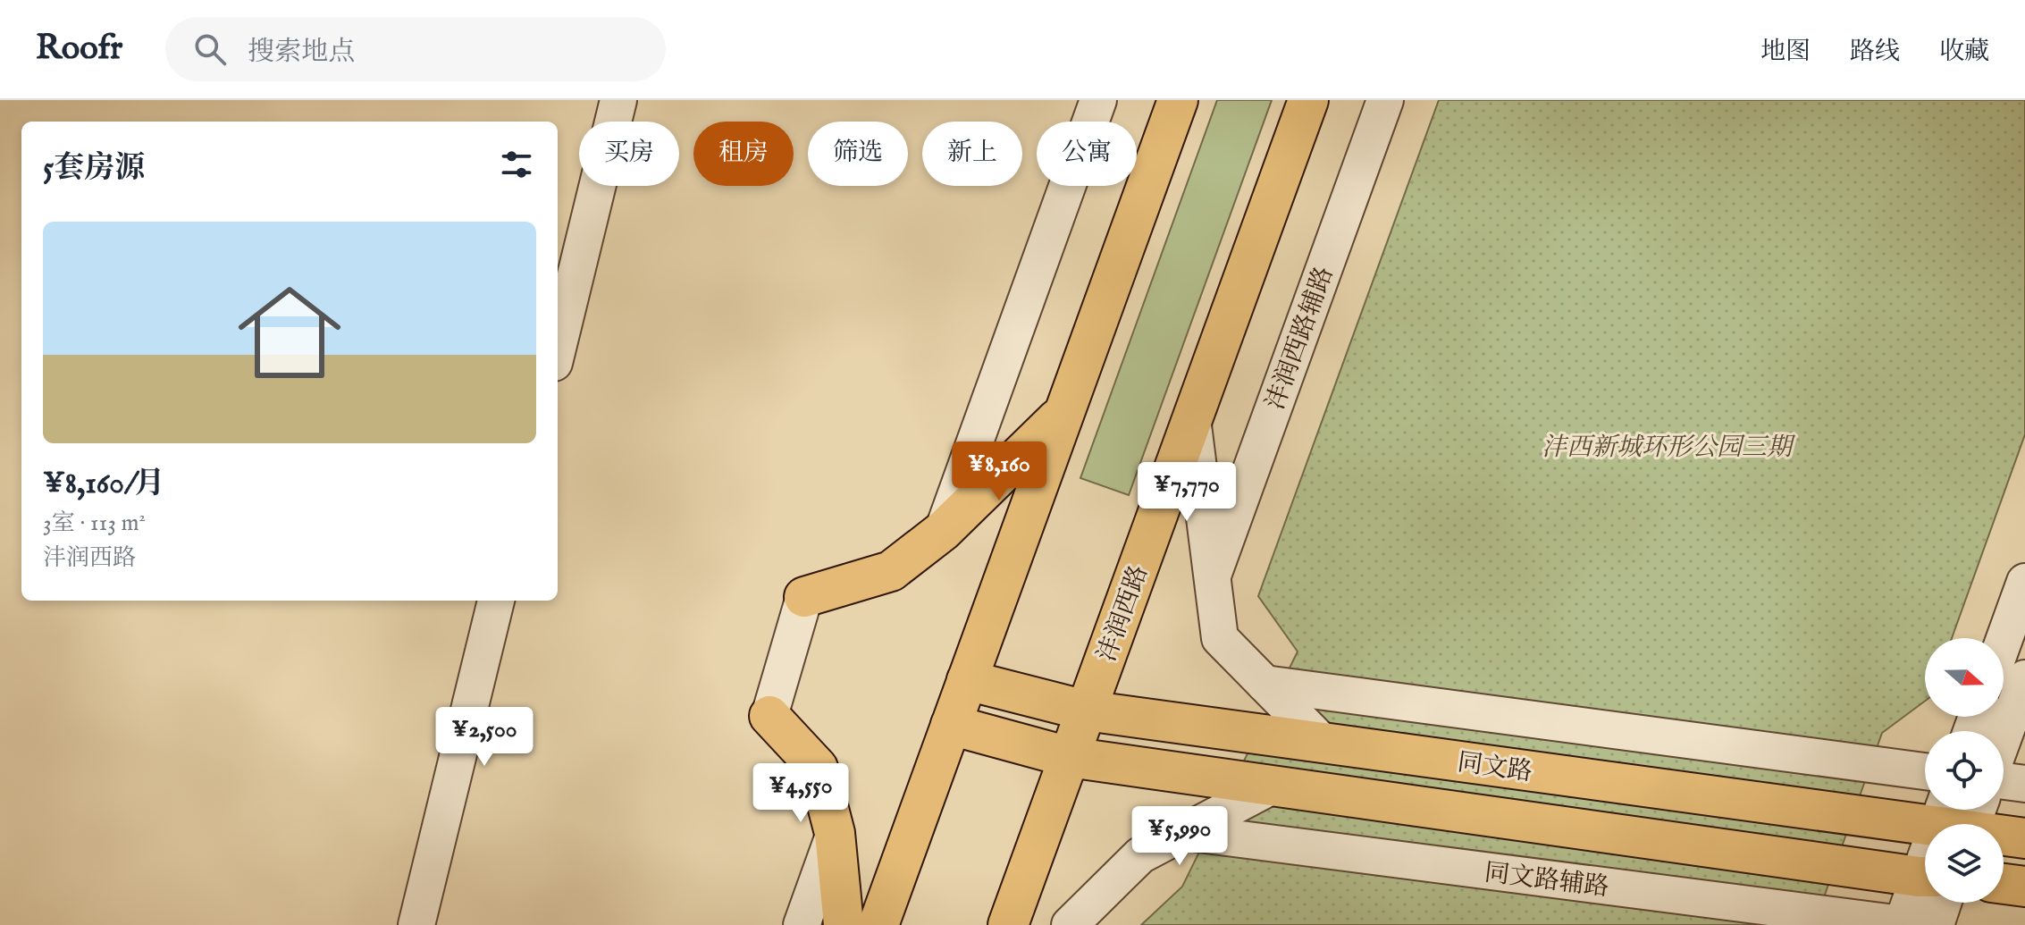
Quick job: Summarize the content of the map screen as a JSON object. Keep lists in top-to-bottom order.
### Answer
{
  "streets": {
    "main road": ["沣润西路", "同文路"],
    "street": ["沣润西路辅路", "同文路辅路"]
  },
  "crossings": [
    ["沣润西路", "同文路"]
  ],
  "parks": ["沣西新城环形公园三期"],
  "north": "right",
  "page": {
    "header": "Roofr",
    "search": "搜索地点",
    "nav": ["地图", "路线", "收藏"],
    "chip": [
      "买房",
      "租房",
      "筛选",
      "新上",
      "公寓"
    ],
    "heading": "5套房源",
    "list": [
      {
        "name": "¥8,160/月",
        "note": "3室 · 113 m² · 沣润西路"
      }
    ],
    "price": [
      "¥8,160",
      "¥7,770",
      "¥2,500",
      "¥4,550",
      "¥5,990"
    ]
  }
}
